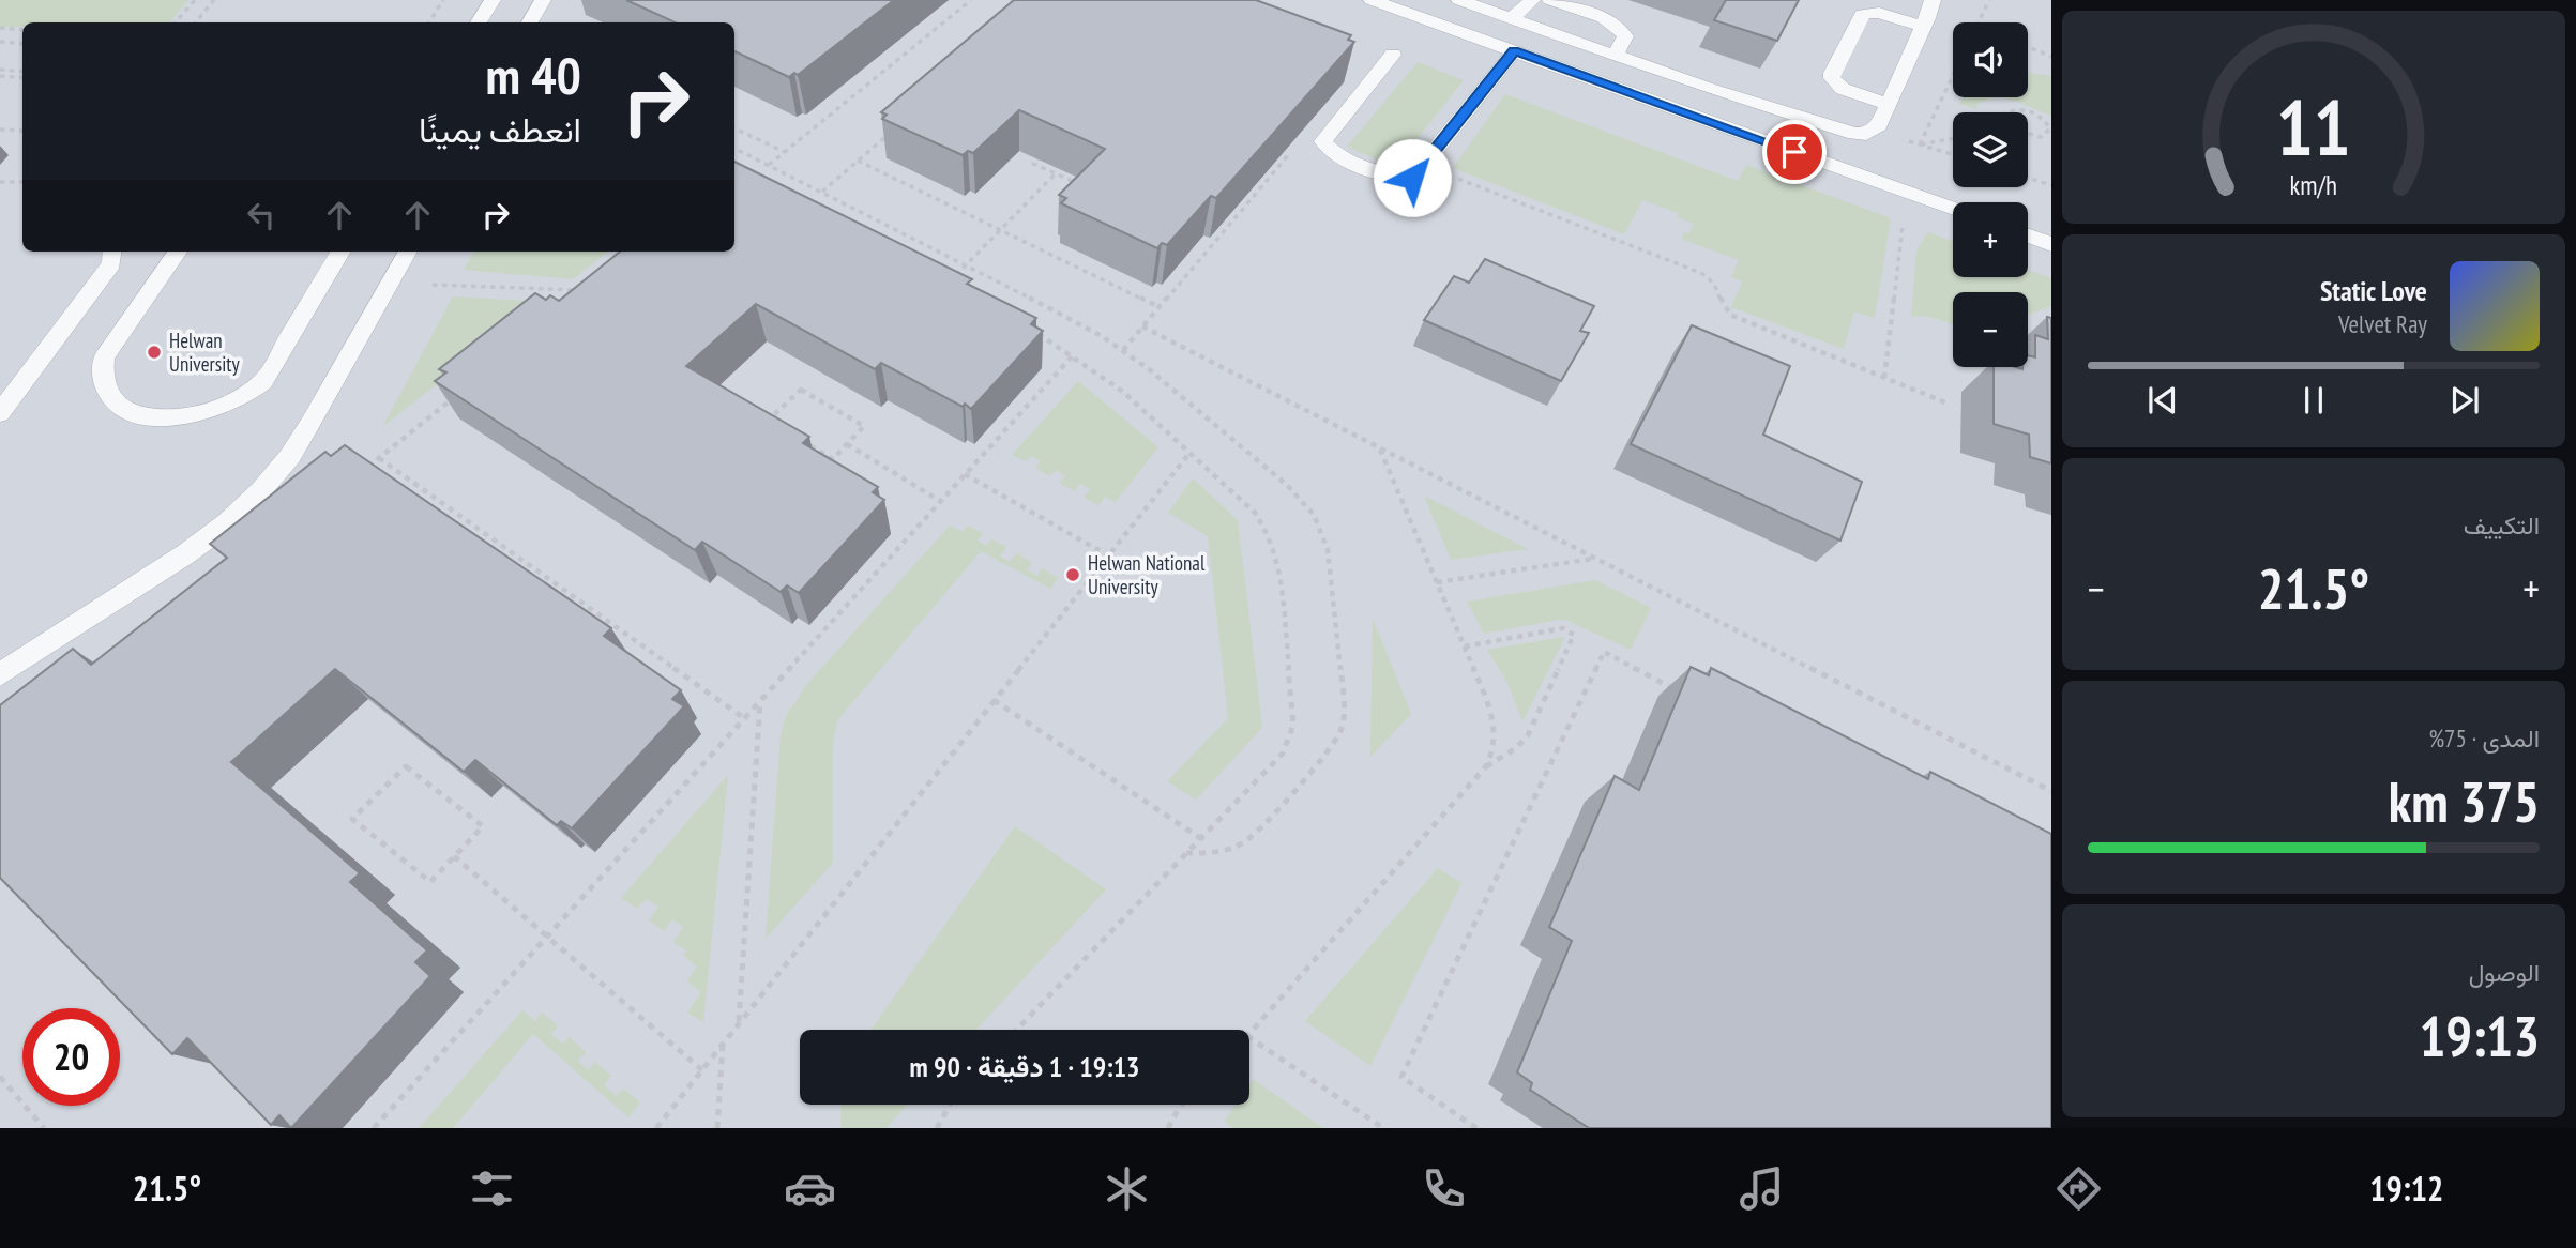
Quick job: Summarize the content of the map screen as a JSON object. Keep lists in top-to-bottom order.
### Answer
{
  "places": ["Helwan University", "Helwan National University"],
  "page": {
    "map_buttons": ["+", "−"],
    "turn": ["40 m", "انعطف يمينًا"],
    "song": ["Static Love", "Velvet Ray"],
    "tile": [
      "التكييف",
      ["المدى · 75%", "375 km"],
      ["الوصول", "19:13"]
    ],
    "heat": ["−", "21.5°", "+"],
    "limit": "20",
    "trip": "19:13 · 1 دقيقة · 90 m",
    "tabs": ["19:12", "21.5°"],
    "gauge": ["11", "km/h"]
  }
}
